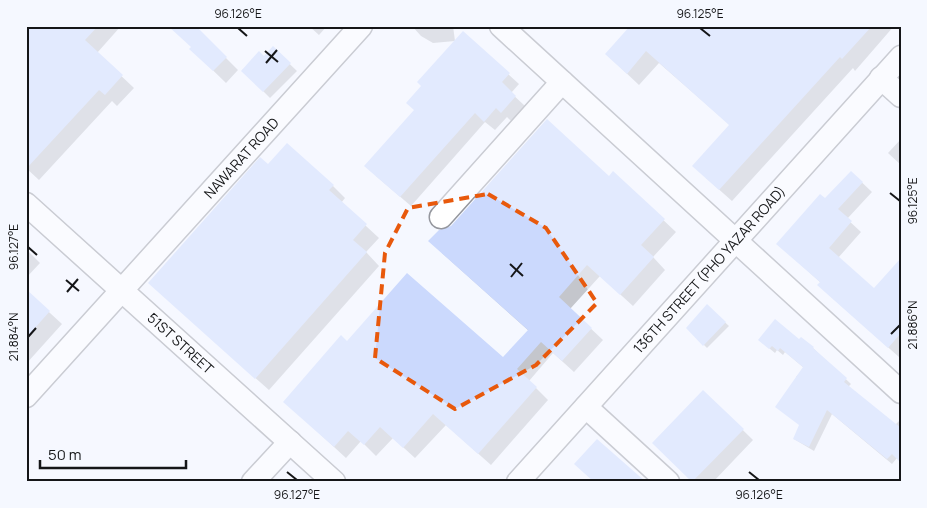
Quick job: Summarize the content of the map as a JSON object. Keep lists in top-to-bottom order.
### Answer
{
  "streets": {
    "street": ["NAWARAT ROAD", "136TH STREET (PHO YAZAR ROAD)", "51ST STREET"]
  },
  "crossings": [
    ["NAWARAT ROAD", "51ST STREET"]
  ],
  "scale_bar": "50 m",
  "coordinates": [
    "96.126°E",
    "96.125°E",
    "96.127°E",
    "21.886°N",
    "21.884°N"
  ]
}
